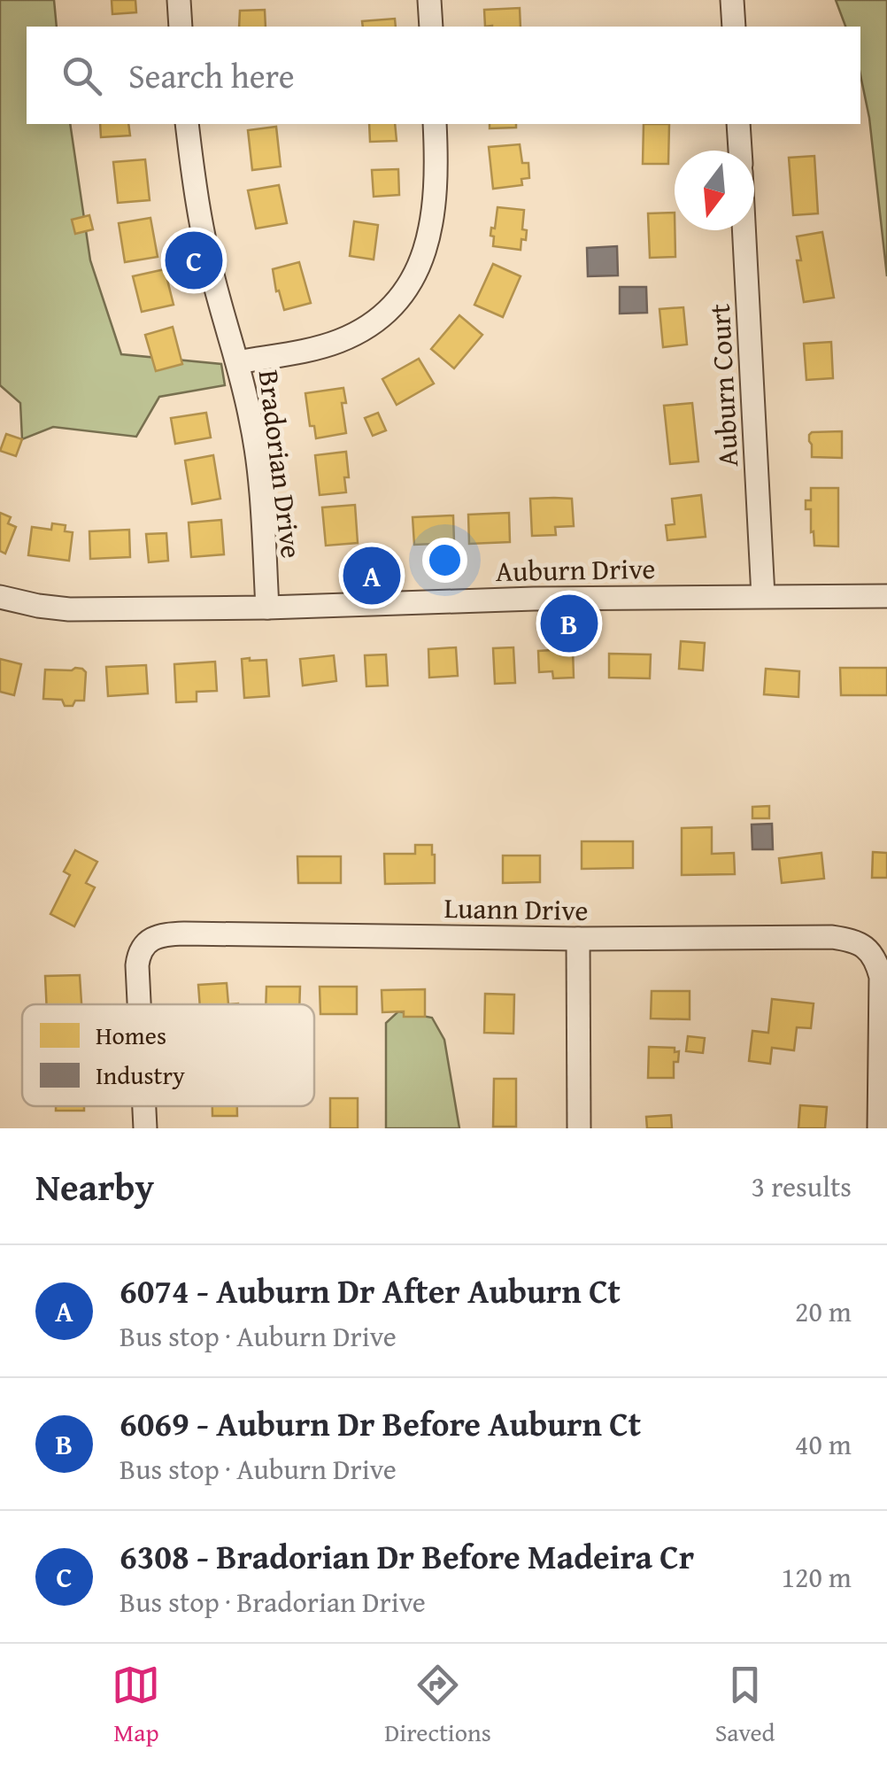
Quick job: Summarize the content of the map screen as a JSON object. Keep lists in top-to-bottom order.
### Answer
{
  "streets": {
    "street": [
      "Auburn Court",
      "Bradorian Drive",
      "Auburn Drive",
      "Luann Drive"
    ]
  },
  "crossings": [
    ["Auburn Court", "Auburn Drive"],
    ["Bradorian Drive", "Auburn Drive"]
  ],
  "legend": ["Homes", "Industry"],
  "north": "bottom",
  "page": {
    "search": "Search here",
    "pins": ["C", "A", "B"],
    "heading": ["Nearby", "3 results"],
    "list": [
      {
        "mark": "A",
        "name": "6074 - Auburn Dr After Auburn Ct",
        "note": "Bus stop · Auburn Drive",
        "value": "20 m"
      },
      {
        "mark": "B",
        "name": "6069 - Auburn Dr Before Auburn Ct",
        "note": "Bus stop · Auburn Drive",
        "value": "40 m"
      },
      {
        "mark": "C",
        "name": "6308 - Bradorian Dr Before Madeira Cr",
        "note": "Bus stop · Bradorian Drive",
        "value": "120 m"
      }
    ],
    "nav": ["Map", "Directions", "Saved"]
  }
}
